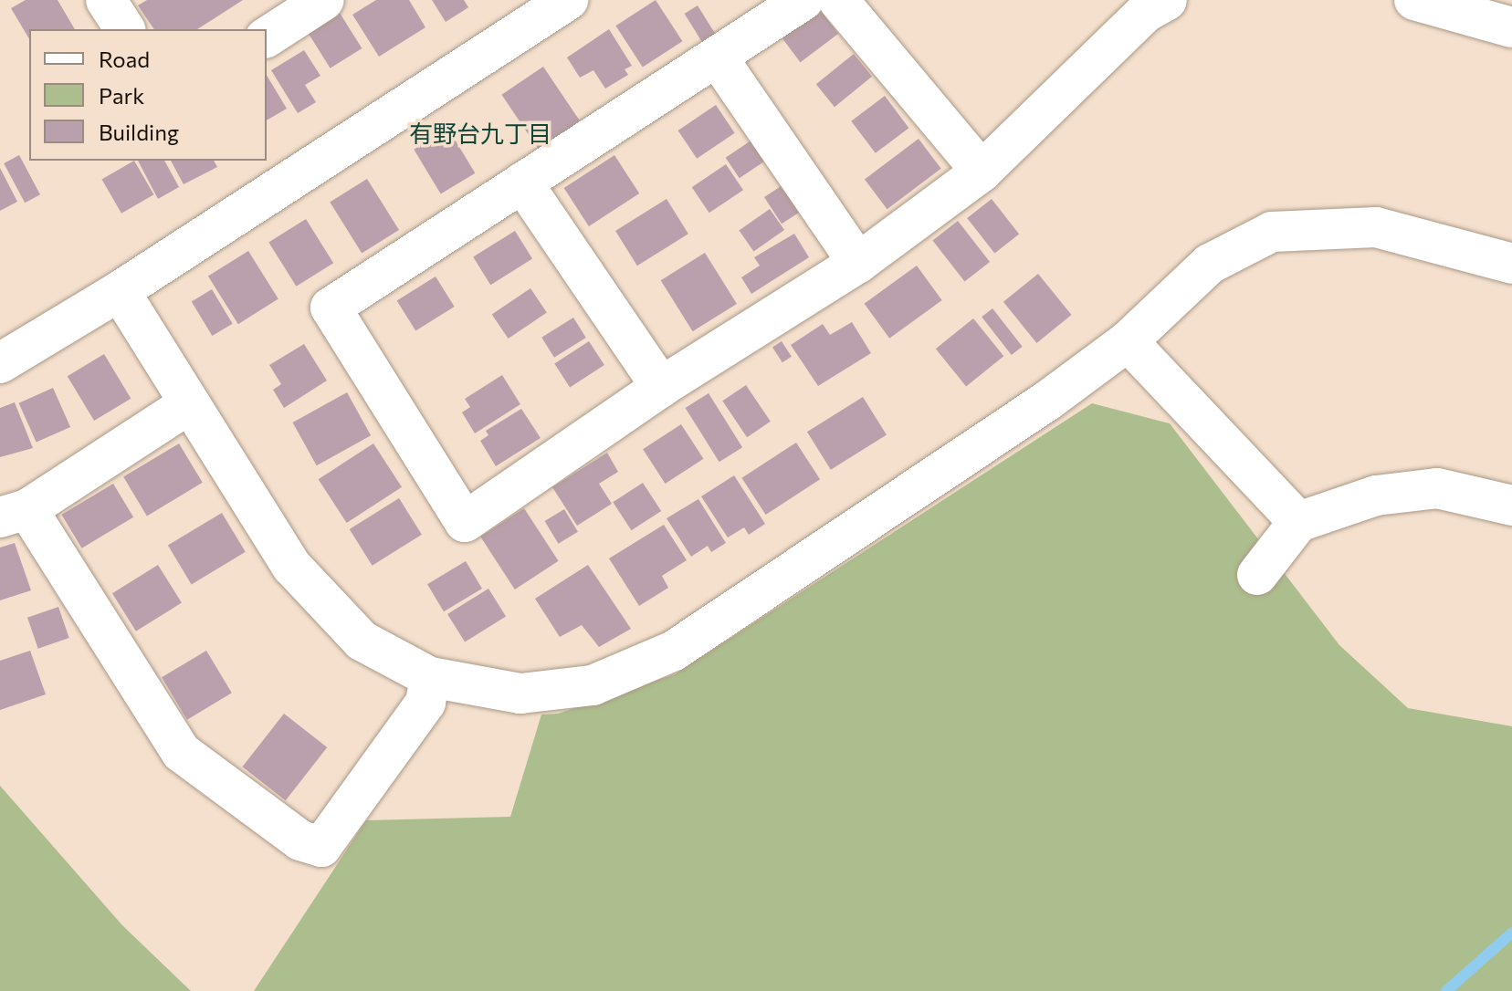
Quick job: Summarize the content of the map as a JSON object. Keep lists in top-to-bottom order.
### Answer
{
  "districts": ["有野台九丁目"],
  "legend": ["Road", "Park", "Building"]
}
